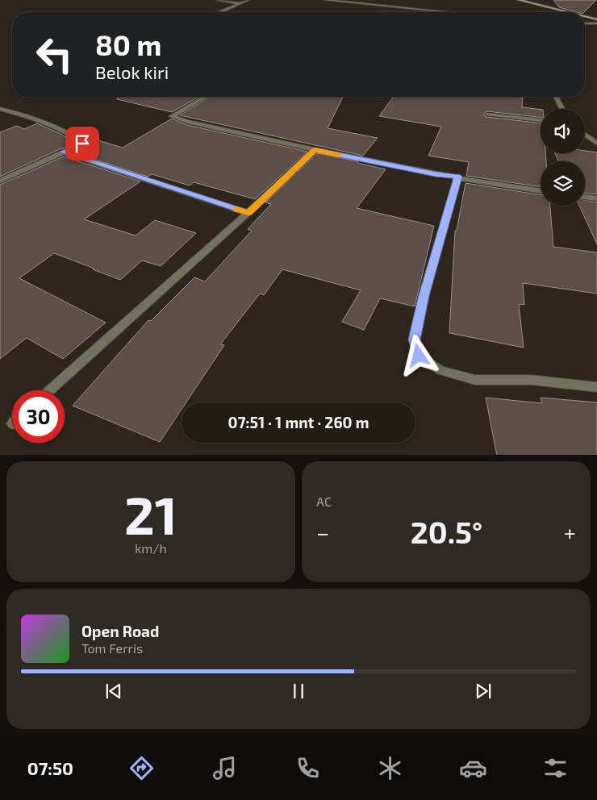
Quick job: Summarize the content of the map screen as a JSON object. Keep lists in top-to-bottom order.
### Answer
{
  "page": {
    "turn": ["80 m", "Belok kiri"],
    "limit": "30",
    "trip": "07:51 · 1 mnt · 260 m",
    "tile": [
      ["21", "km/h"],
      "AC"
    ],
    "heat": ["−", "20.5°", "+"],
    "song": ["Open Road", "Tom Ferris"],
    "tabs": "07:50"
  }
}
